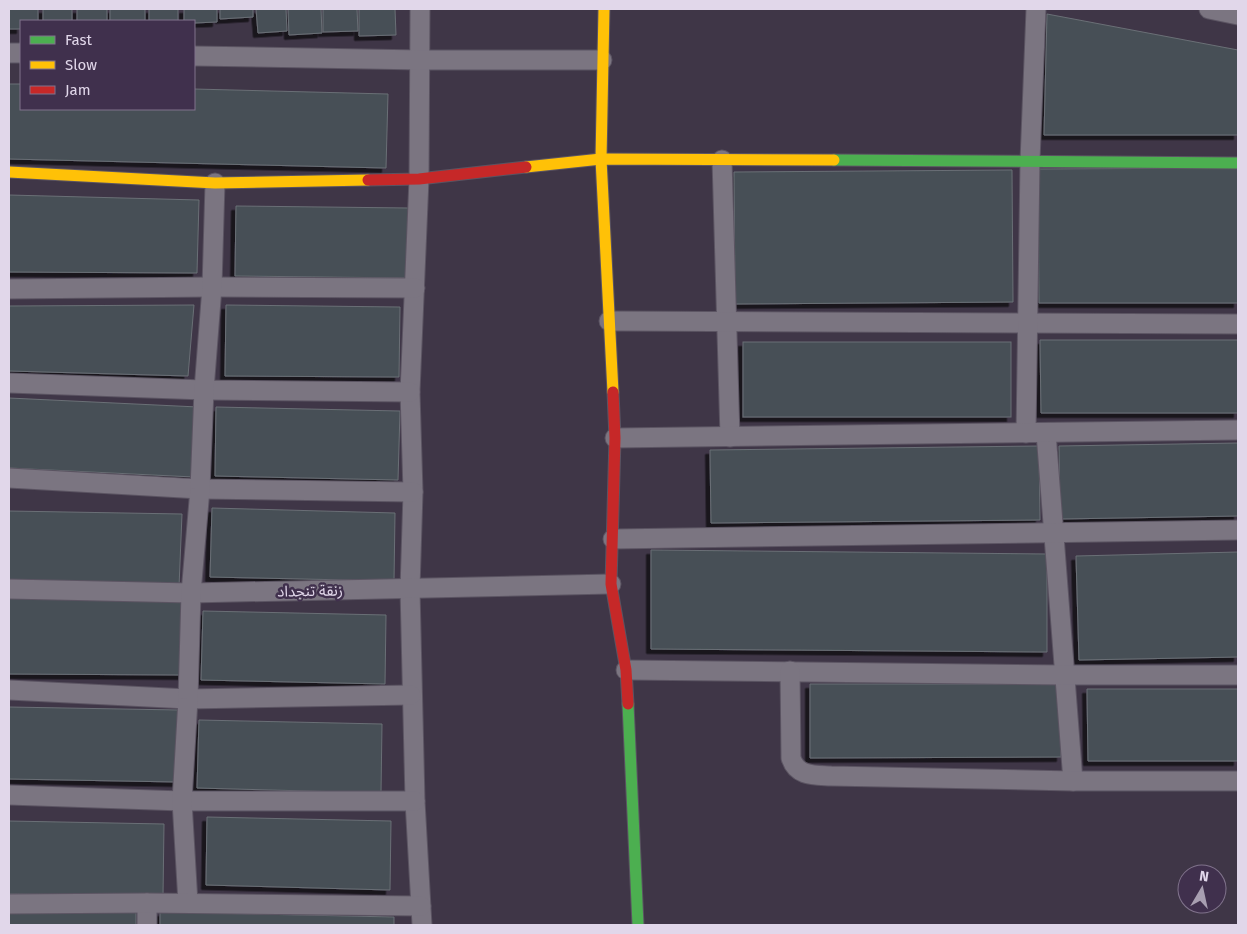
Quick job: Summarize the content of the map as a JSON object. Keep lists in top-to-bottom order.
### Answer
{
  "streets": {
    "street": ["زنقة تنجداد"]
  },
  "legend": ["Fast", "Slow", "Jam"],
  "north": "top"
}
